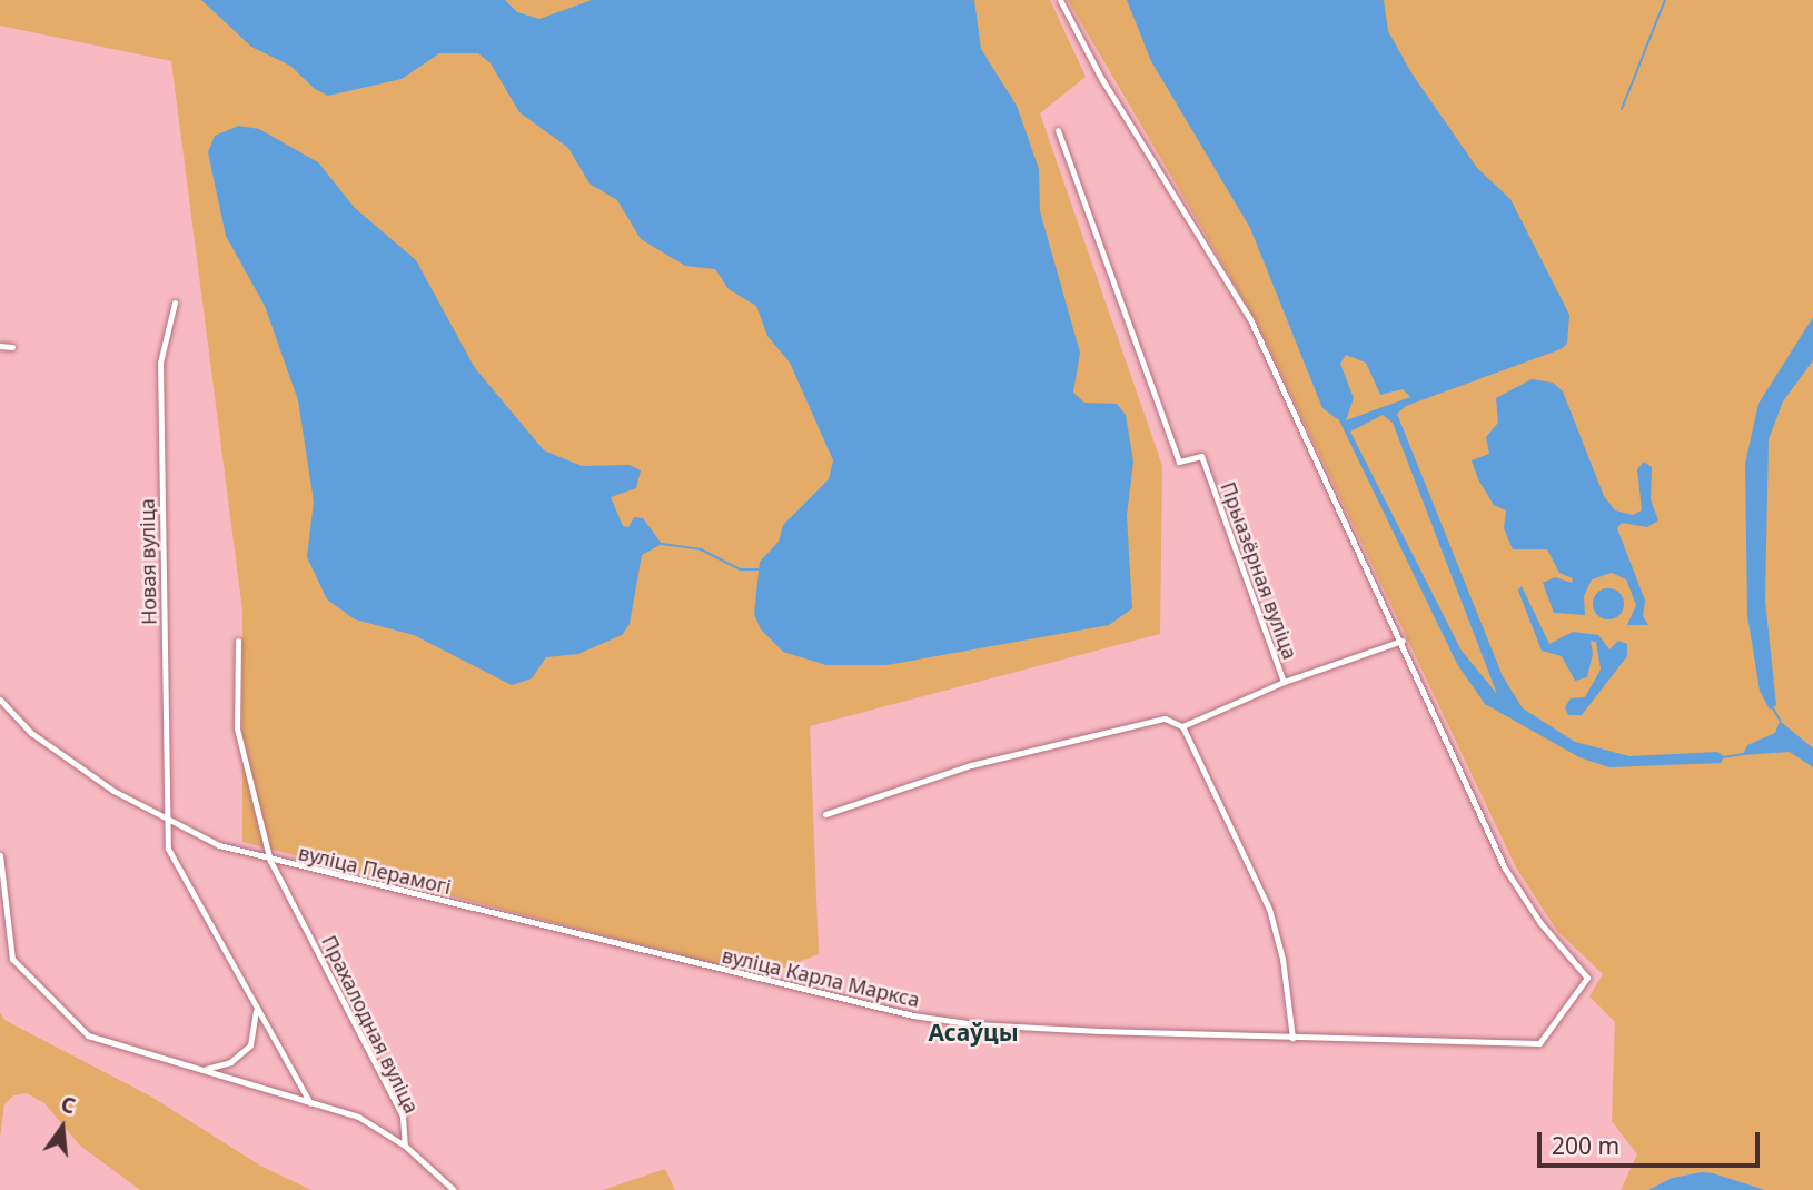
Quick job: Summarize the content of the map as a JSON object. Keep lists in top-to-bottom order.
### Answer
{
  "streets": {
    "street": [
      "Новая вуліца",
      "Прыазёрная вуліца",
      "вуліца Перамогі",
      "вуліца Карла Маркса",
      "Прахалодная вуліца"
    ]
  },
  "crossings": [
    ["Новая вуліца", "вуліца Перамогі"],
    ["вуліца Перамогі", "вуліца Карла Маркса"],
    ["вуліца Перамогі", "Прахалодная вуліца"]
  ],
  "districts": ["Асаўцы"],
  "scale_bar": "200 m",
  "north": "top"
}
